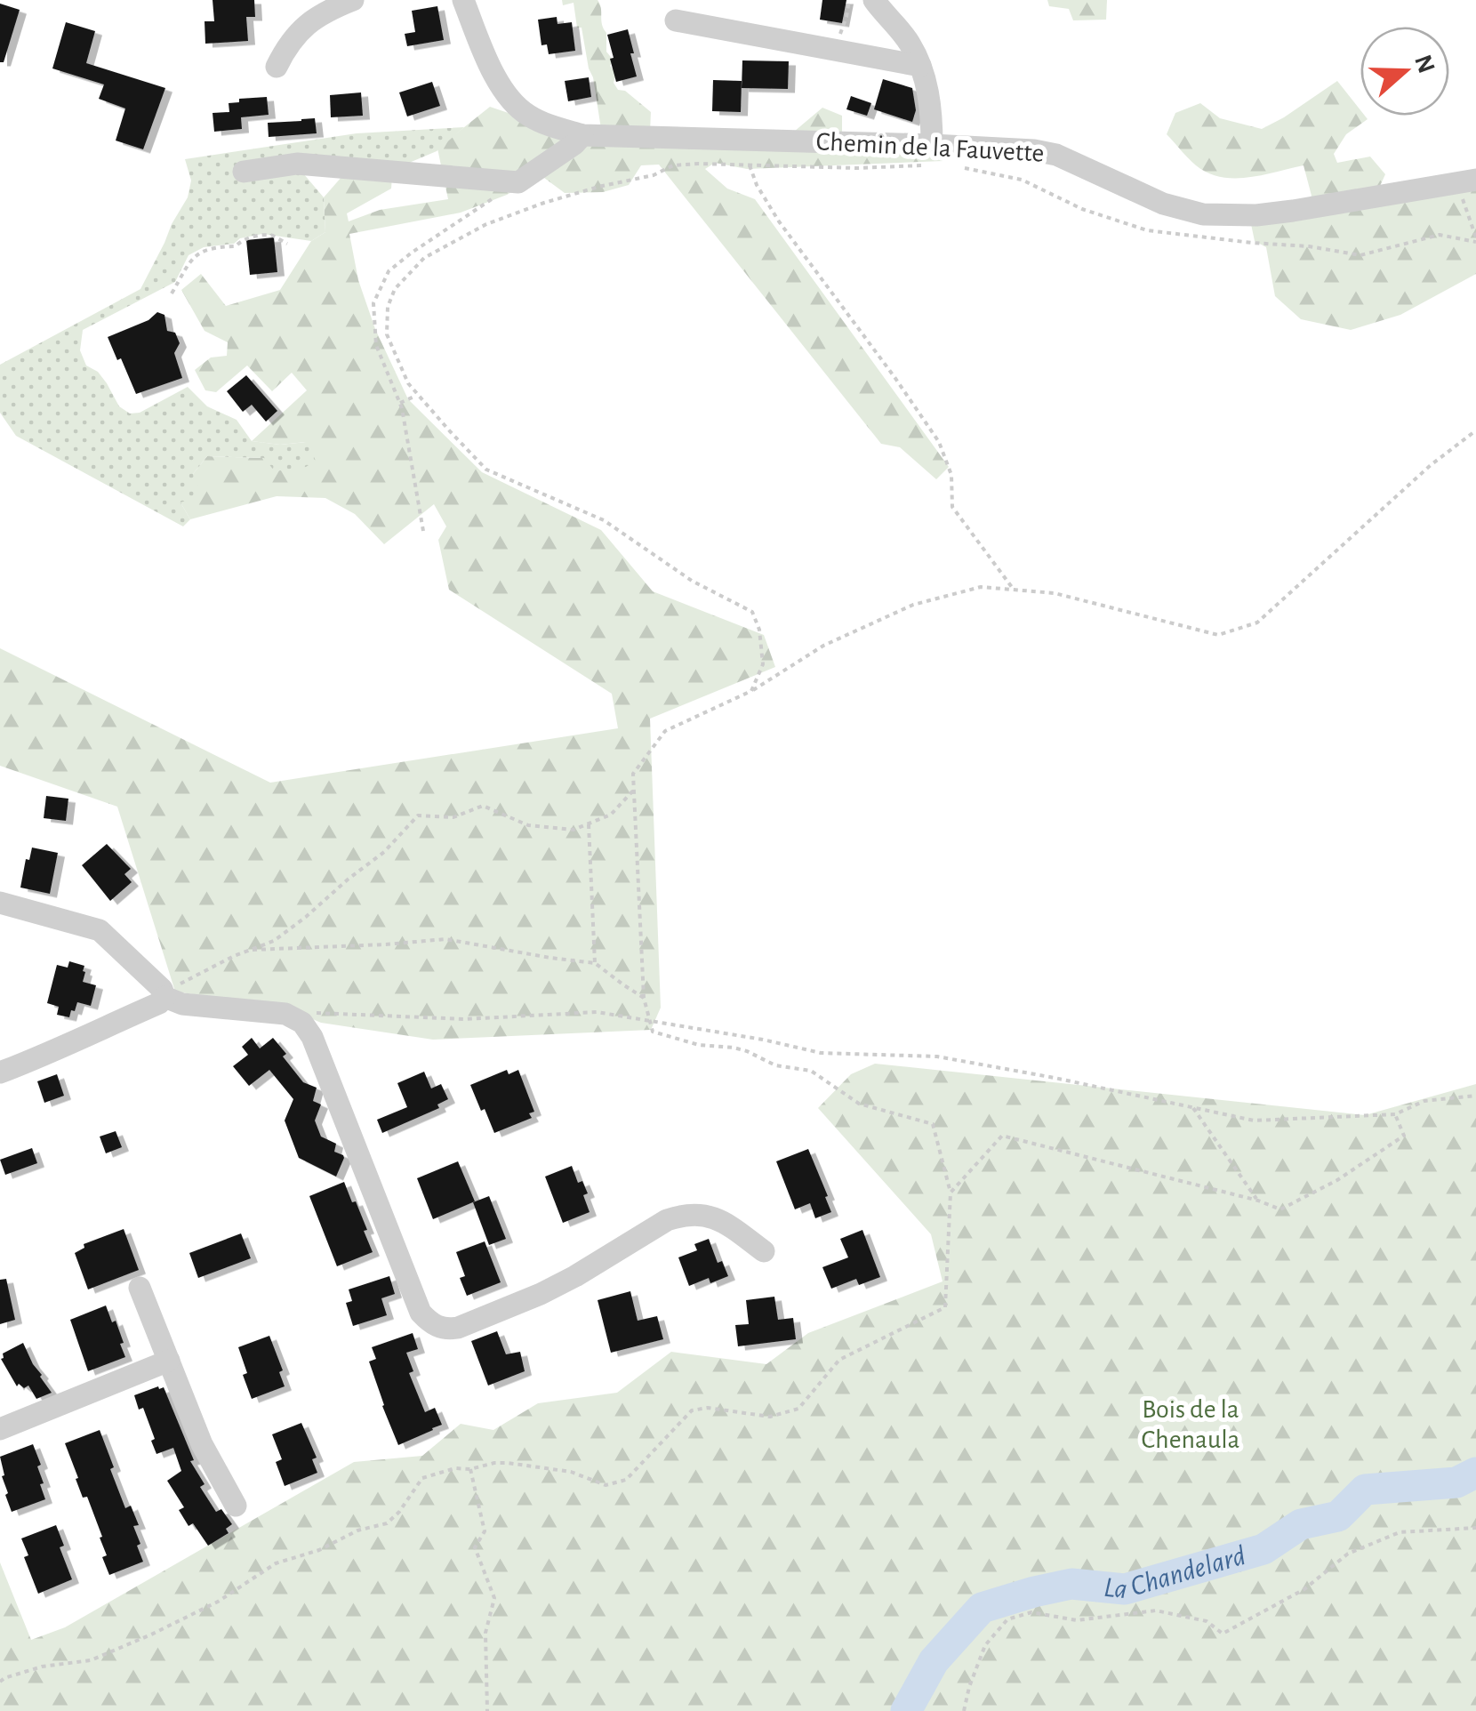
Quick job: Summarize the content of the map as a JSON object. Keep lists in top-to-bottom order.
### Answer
{
  "streets": {
    "street": ["Chemin de la Fauvette"]
  },
  "water": ["La Chandelard"],
  "parks": ["Bois de la Chenaula"],
  "north": "right"
}
